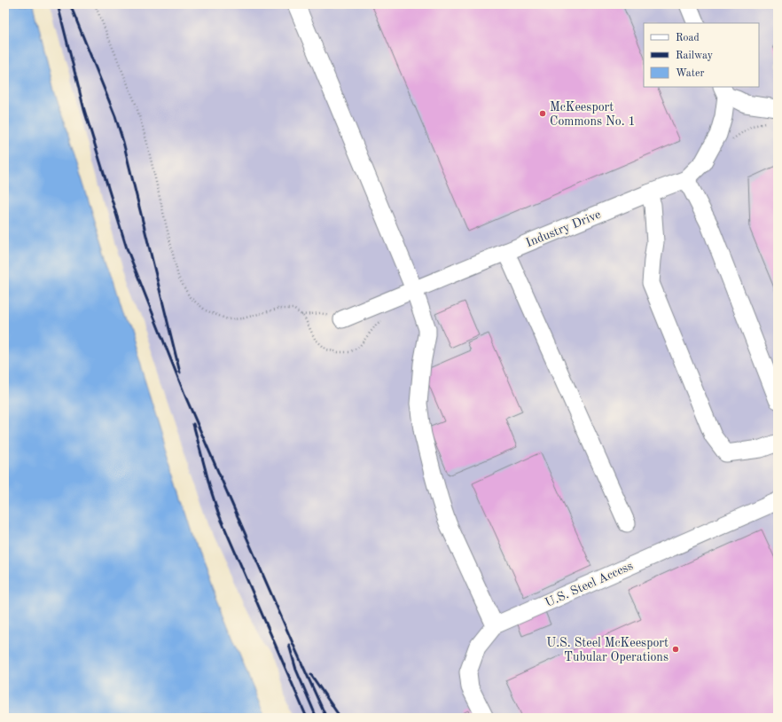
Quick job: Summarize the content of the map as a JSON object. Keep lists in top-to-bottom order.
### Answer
{
  "streets": {
    "street": ["Industry Drive", "U.S. Steel Access"]
  },
  "places": ["McKeesport Commons No. 1", "U.S. Steel McKeesport Tubular Operations"],
  "legend": ["Road", "Railway", "Water"]
}
